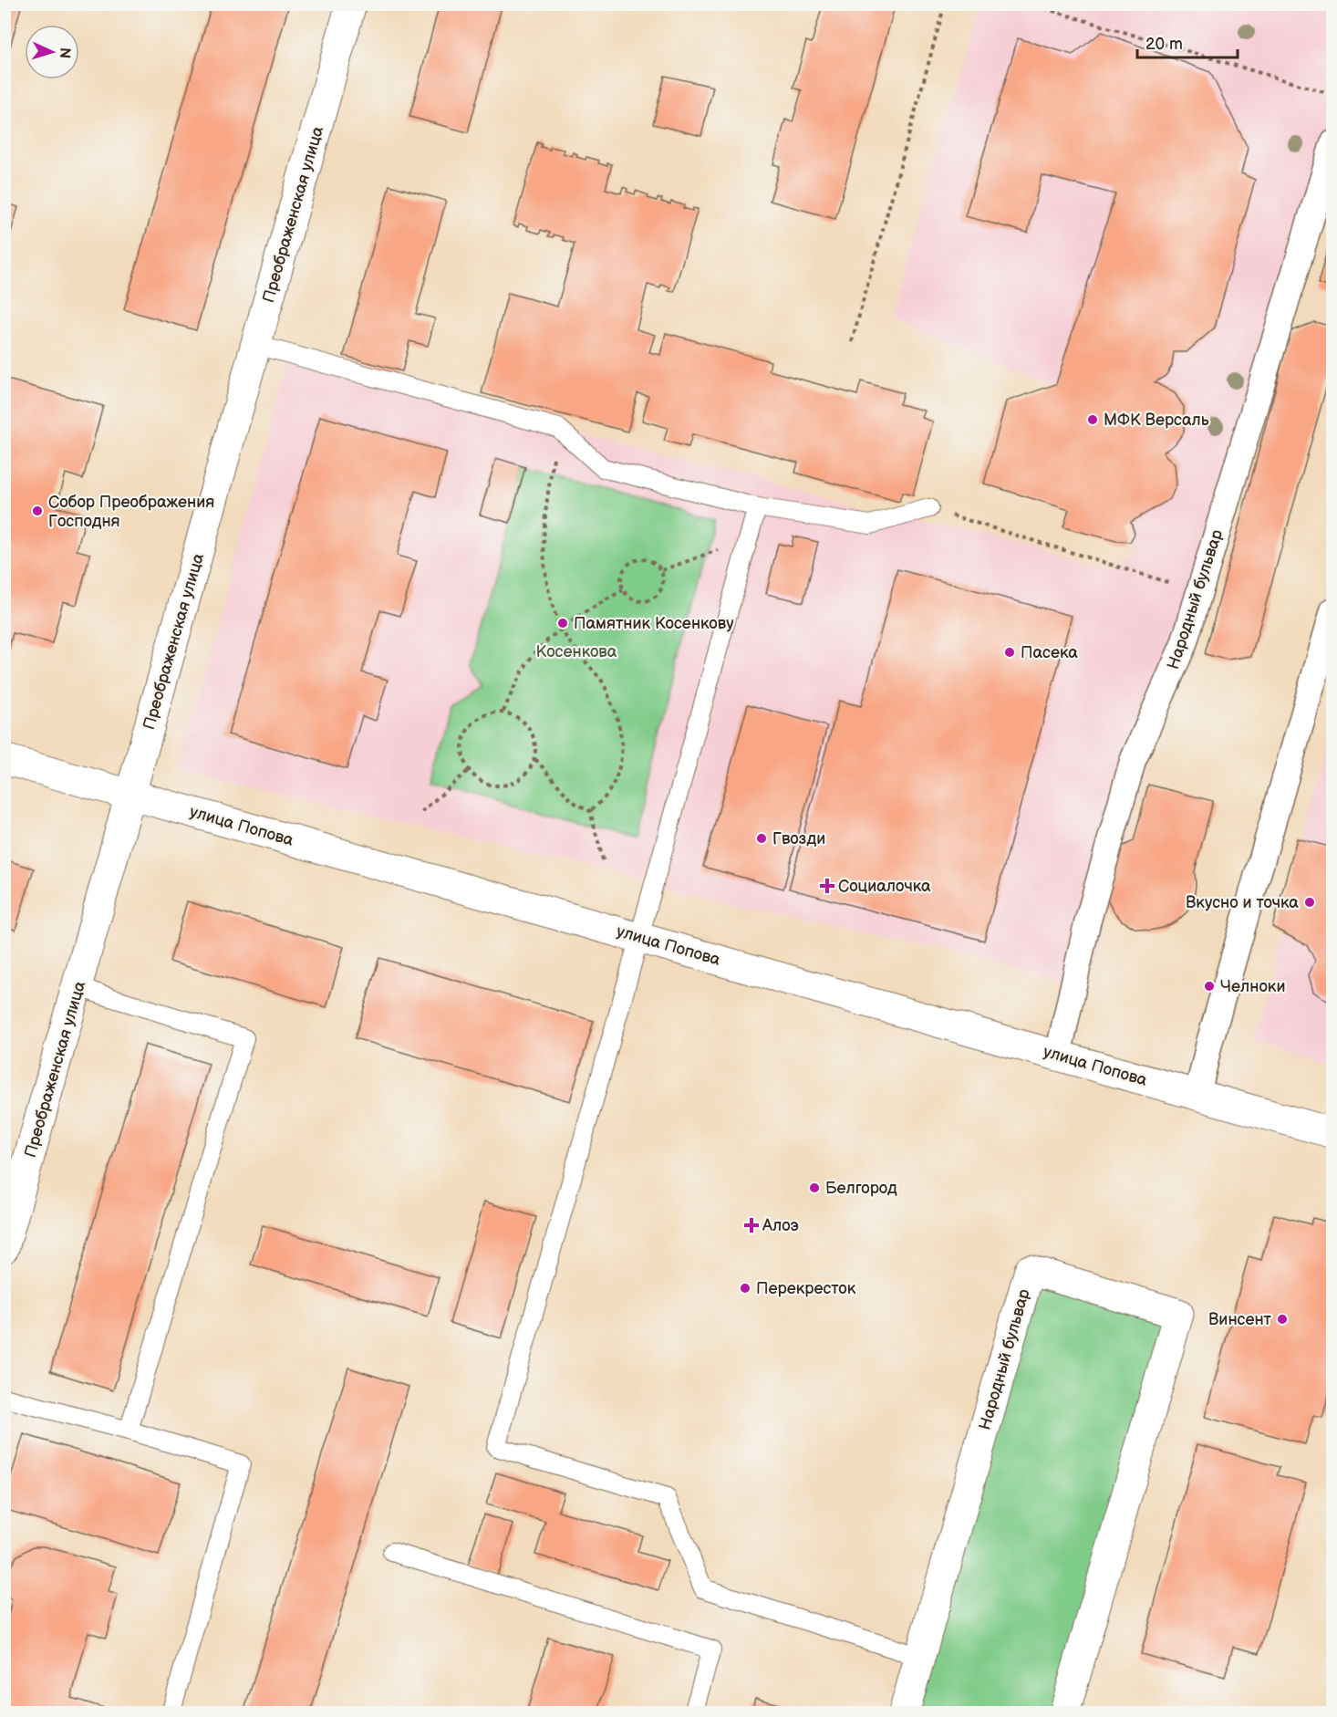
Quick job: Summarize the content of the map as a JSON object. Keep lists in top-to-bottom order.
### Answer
{
  "streets": {
    "main road": ["Преображенская улица", "Народный бульвар", "улица Попова"]
  },
  "crossings": [
    ["Преображенская улица", "улица Попова"],
    ["Народный бульвар", "улица Попова"]
  ],
  "parks": ["Косенкова"],
  "places": {
    "other": [
      "МФК Версаль",
      "Собор Преображения Господня",
      "Памятник Косенкову",
      "Пасека",
      "Гвозди",
      "Вкусно и точка",
      "Челноки",
      "Белгород",
      "Перекресток",
      "Винсент"
    ],
    "health": ["Социалочка", "Алоэ"]
  },
  "scale_bar": "20 m",
  "north": "right"
}
